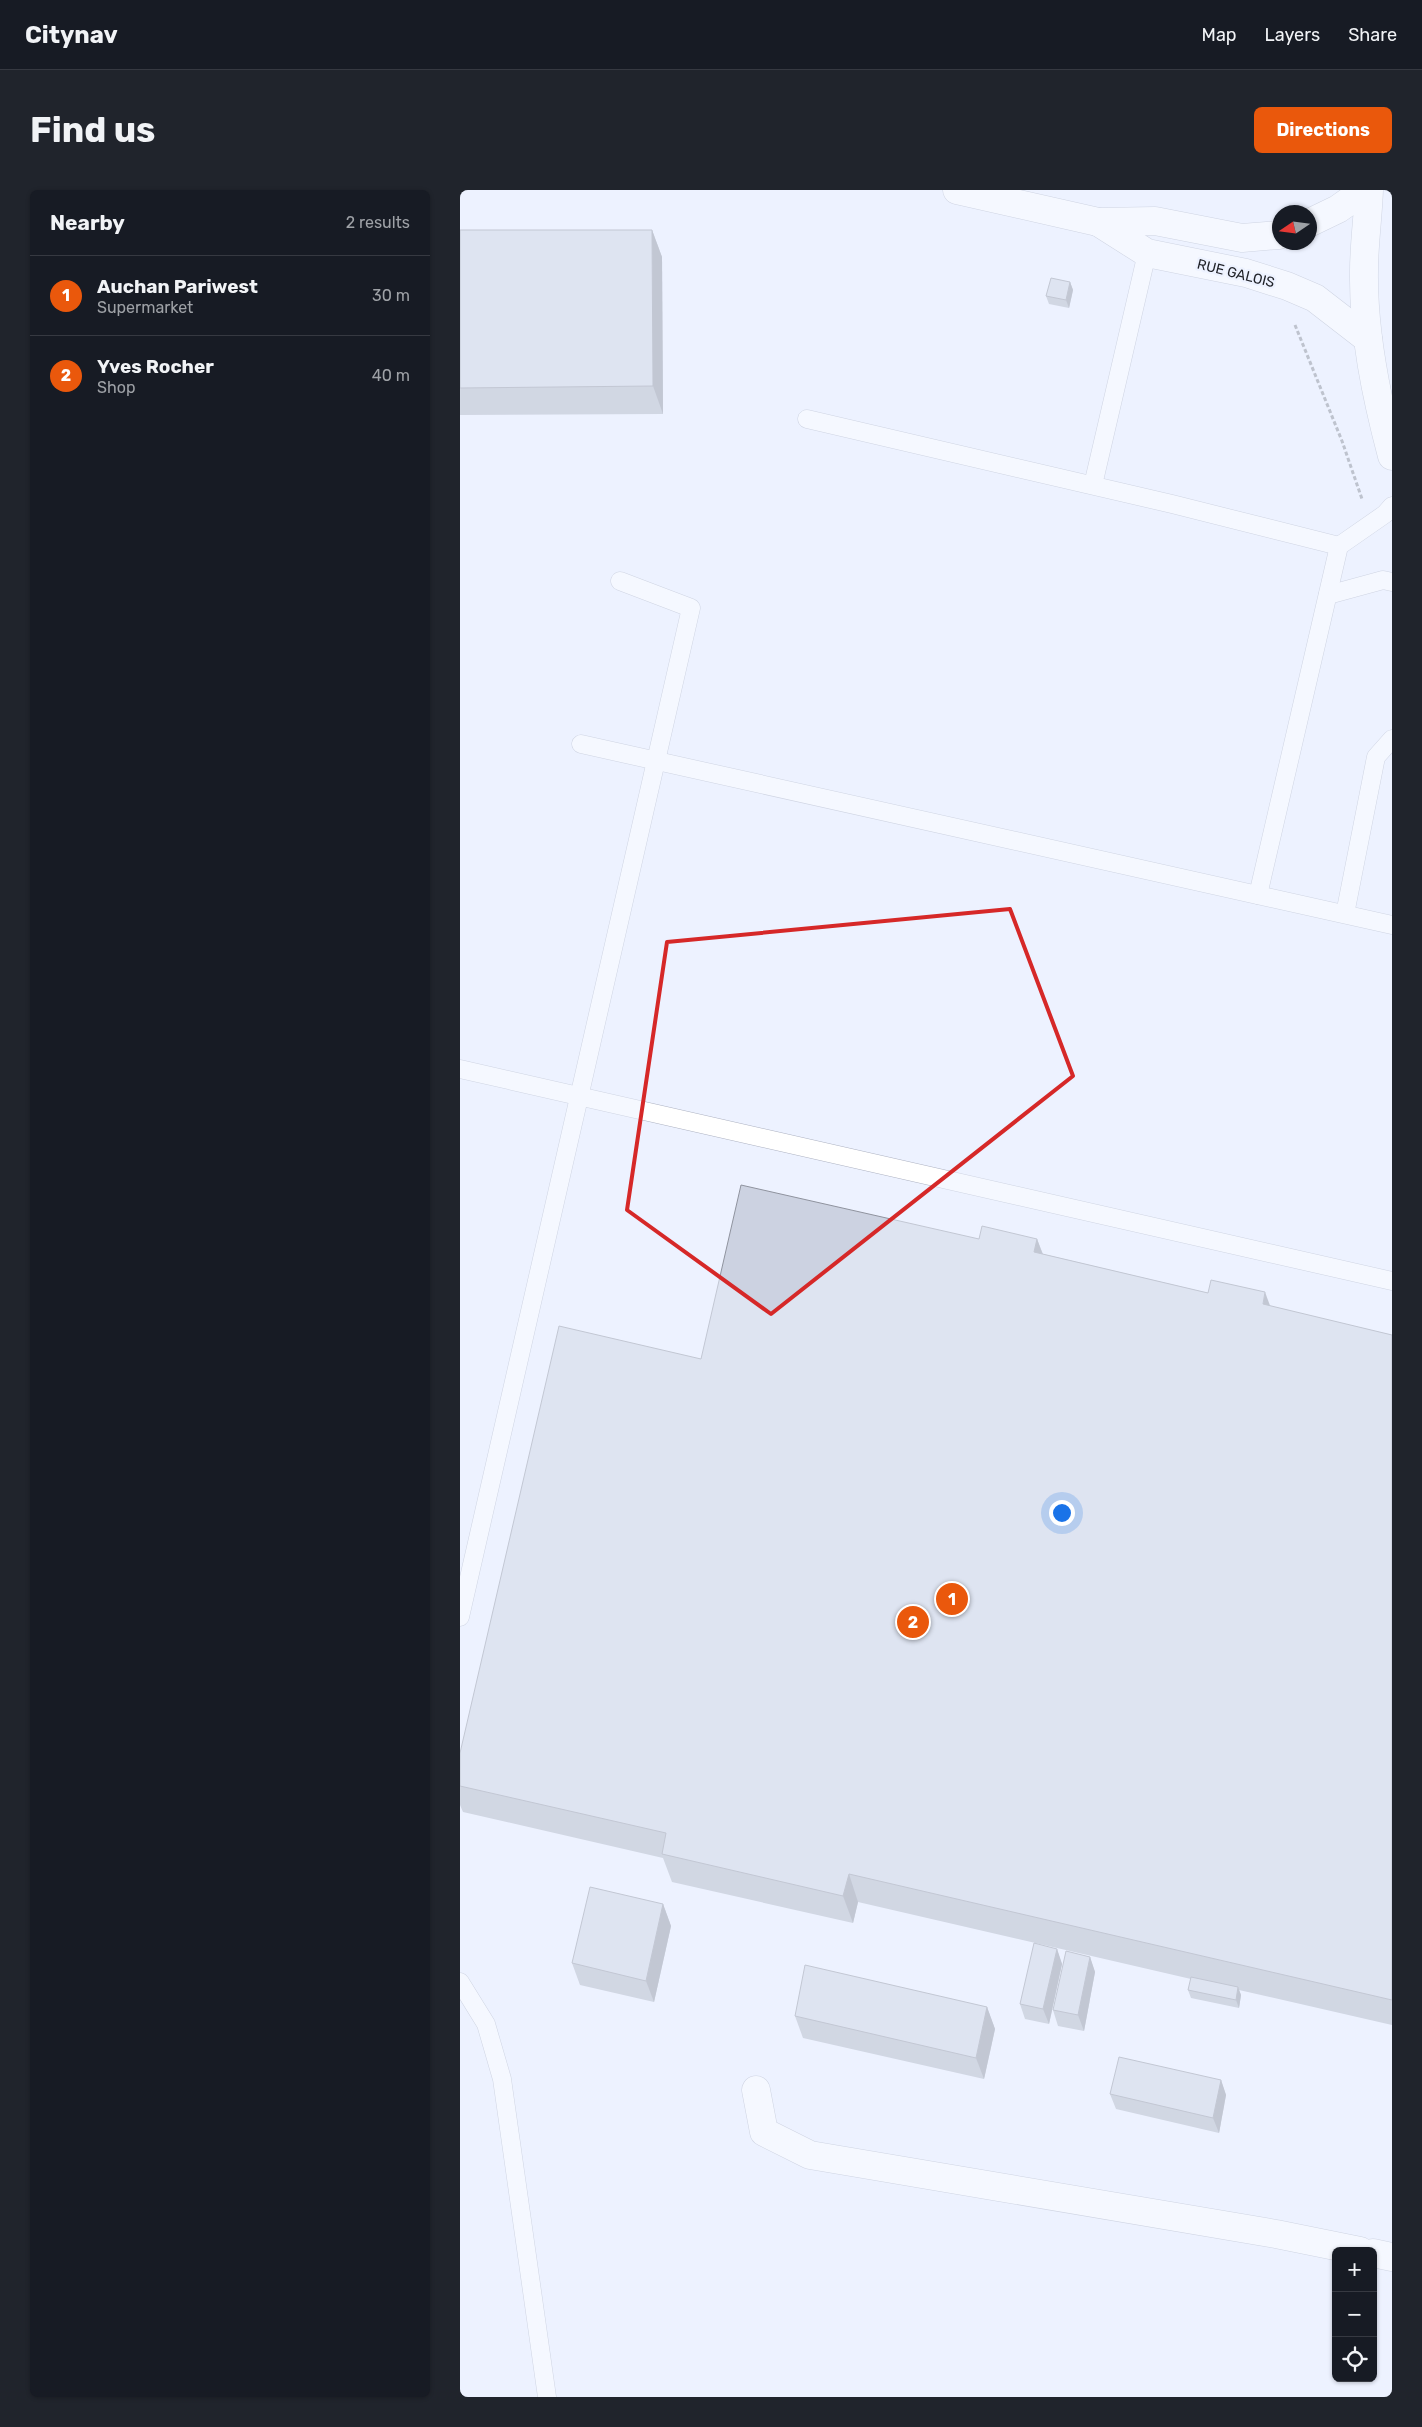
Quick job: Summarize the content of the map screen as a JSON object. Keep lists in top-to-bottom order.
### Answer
{
  "streets": {
    "street": ["RUE GALOIS"]
  },
  "north": "left",
  "page": {
    "header": "Citynav",
    "nav": ["Map", "Layers", "Share"],
    "buttons": "Directions",
    "title": "Find us",
    "heading": ["Nearby", "2 results"],
    "list": [
      {
        "mark": "1",
        "name": "Auchan Pariwest",
        "note": "Supermarket",
        "value": "30 m"
      },
      {
        "mark": "2",
        "name": "Yves Rocher",
        "note": "Shop",
        "value": "40 m"
      }
    ],
    "pins": ["1", "2"],
    "map_buttons": ["+", "−"]
  }
}
